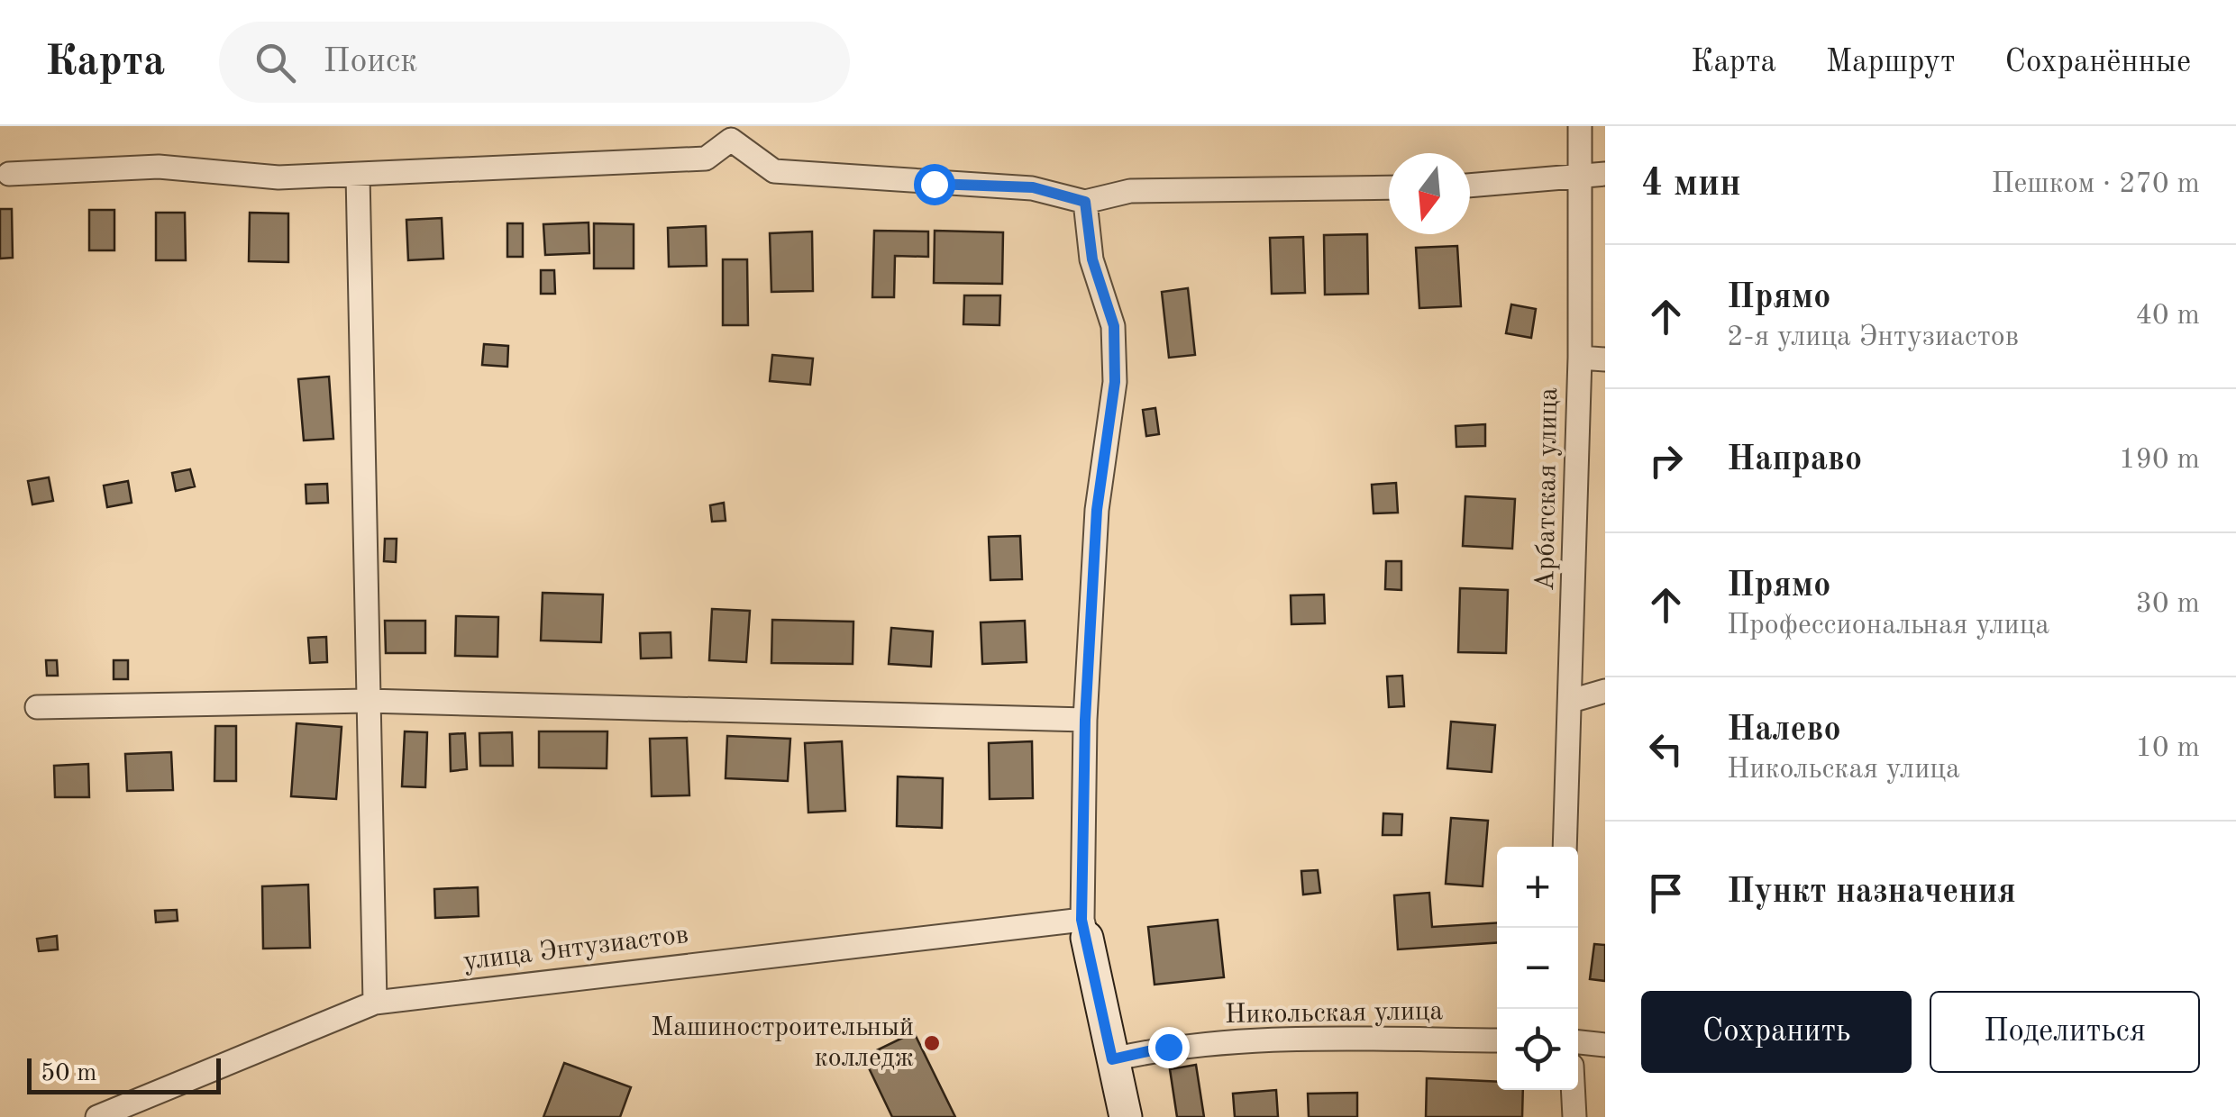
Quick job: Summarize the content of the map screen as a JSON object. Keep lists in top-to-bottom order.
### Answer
{
  "streets": {
    "street": ["Арбатская улица", "улица Энтузиастов", "Никольская улица"]
  },
  "places": ["Машиностроительный колледж"],
  "scale_bar": "50 m",
  "north": "bottom",
  "page": {
    "header": "Карта",
    "search": "Поиск",
    "nav": ["Карта", "Маршрут", "Сохранённые"],
    "heading": ["4 мин", "Пешком · 270 m"],
    "list": [
      ["Прямо", "2-я улица Энтузиастов", "40 m"],
      ["Направо", "190 m"],
      ["Прямо", "Профессиональная улица", "30 m"],
      ["Налево", "Никольская улица", "10 m"],
      "Пункт назначения"
    ],
    "map_buttons": ["+", "−"],
    "buttons": ["Сохранить", "Поделиться"],
    "scale": "50 m"
  }
}
